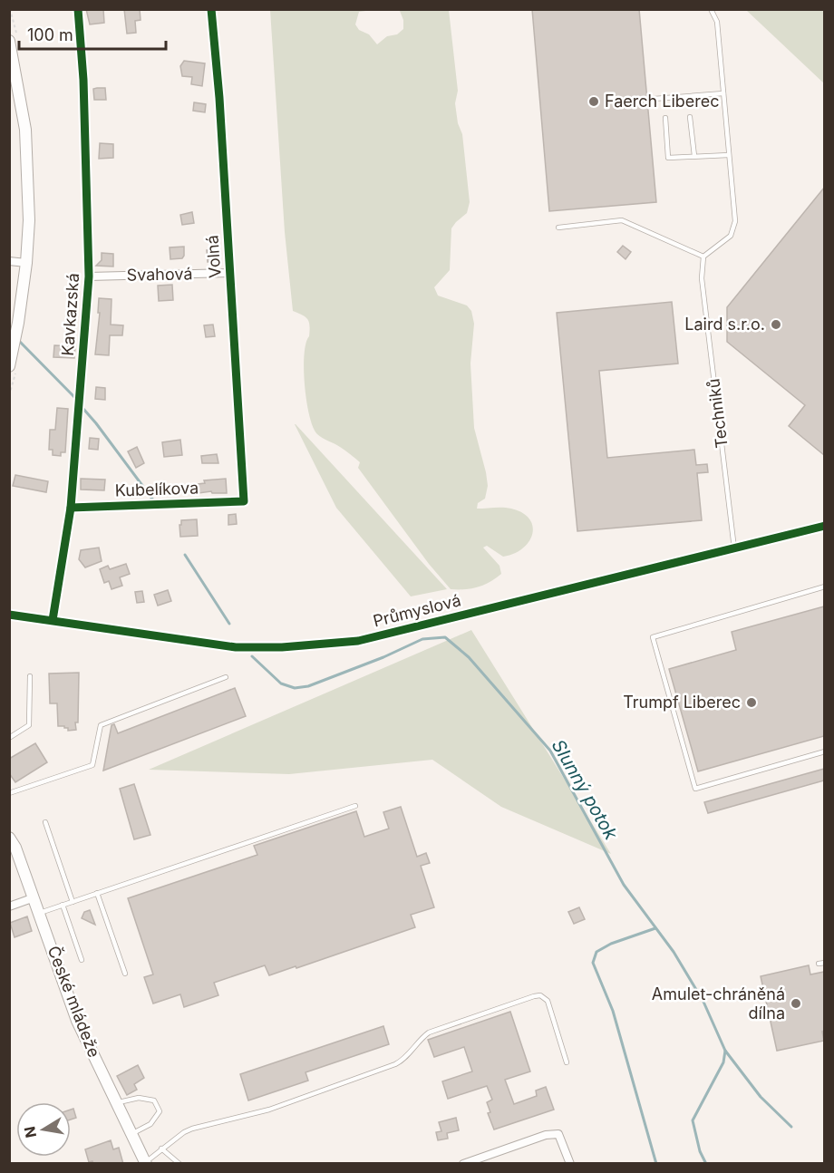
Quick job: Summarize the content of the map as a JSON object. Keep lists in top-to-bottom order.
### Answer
{
  "streets": {
    "street": [
      "Volná",
      "Svahová",
      "Kavkazská",
      "Kubelíkova",
      "Průmyslová",
      "České mládeže"
    ],
    "lane": ["Techniků"]
  },
  "crossings": [
    ["Volná", "Svahová"],
    ["Volná", "Kubelíkova"],
    ["Svahová", "Kavkazská"],
    ["Kavkazská", "Kubelíkova"],
    ["Kavkazská", "Průmyslová"],
    ["Techniků", "Průmyslová"]
  ],
  "water": ["Slunný potok"],
  "places": [
    "Faerch Liberec",
    "Laird s.r.o.",
    "Trumpf Liberec",
    "Amulet-chráněná dílna"
  ],
  "scale_bar": "100 m",
  "north": "left"
}
